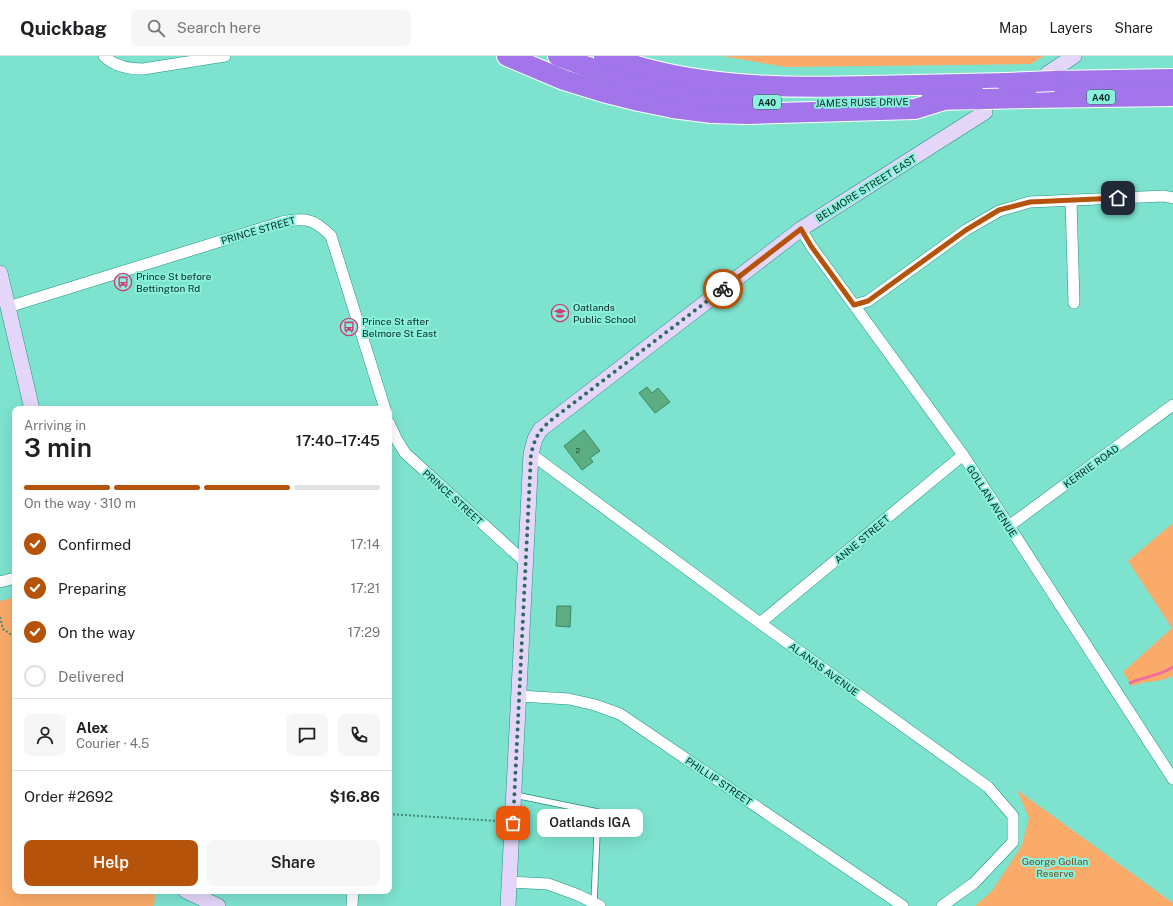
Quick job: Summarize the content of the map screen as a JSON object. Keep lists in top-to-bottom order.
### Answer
{
  "streets": {
    "highway": ["A40", "JAMES RUSE DRIVE"],
    "street": [
      "BELMORE STREET EAST",
      "PRINCE STREET",
      "KERRIE ROAD",
      "GOLLAN AVENUE",
      "ANNE STREET",
      "ALANAS AVENUE",
      "PHILLIP STREET"
    ]
  },
  "crossings": [
    ["JAMES RUSE DRIVE", "BELMORE STREET EAST"],
    ["BELMORE STREET EAST", "PRINCE STREET"],
    ["BELMORE STREET EAST", "GOLLAN AVENUE"],
    ["BELMORE STREET EAST", "ALANAS AVENUE"],
    ["BELMORE STREET EAST", "PHILLIP STREET"],
    ["KERRIE ROAD", "GOLLAN AVENUE"],
    ["GOLLAN AVENUE", "ANNE STREET"],
    ["ANNE STREET", "ALANAS AVENUE"]
  ],
  "parks": ["George Gollan Reserve"],
  "places": {
    "bus stop": ["Prince St before Bettington Rd", "Prince St after Belmore St East"],
    "school or university": ["Oatlands Public School"],
    "other": ["Oatlands IGA"]
  },
  "house_numbers": ["2"],
  "page": {
    "header": "Quickbag",
    "search": "Search here",
    "nav": ["Map", "Layers", "Share"],
    "heading": ["3 min", "Arriving in", "17:40–17:45"],
    "panel": [
      "Alex",
      "Courier · 4.5",
      "Order #2692",
      "$16.86"
    ],
    "bar": "On the way · 310 m",
    "list": [
      ["Confirmed", "17:14"],
      ["Preparing", "17:21"],
      ["On the way", "17:29"],
      "Delivered"
    ],
    "bubble": "Oatlands IGA",
    "buttons": ["Help", "Share"]
  }
}
